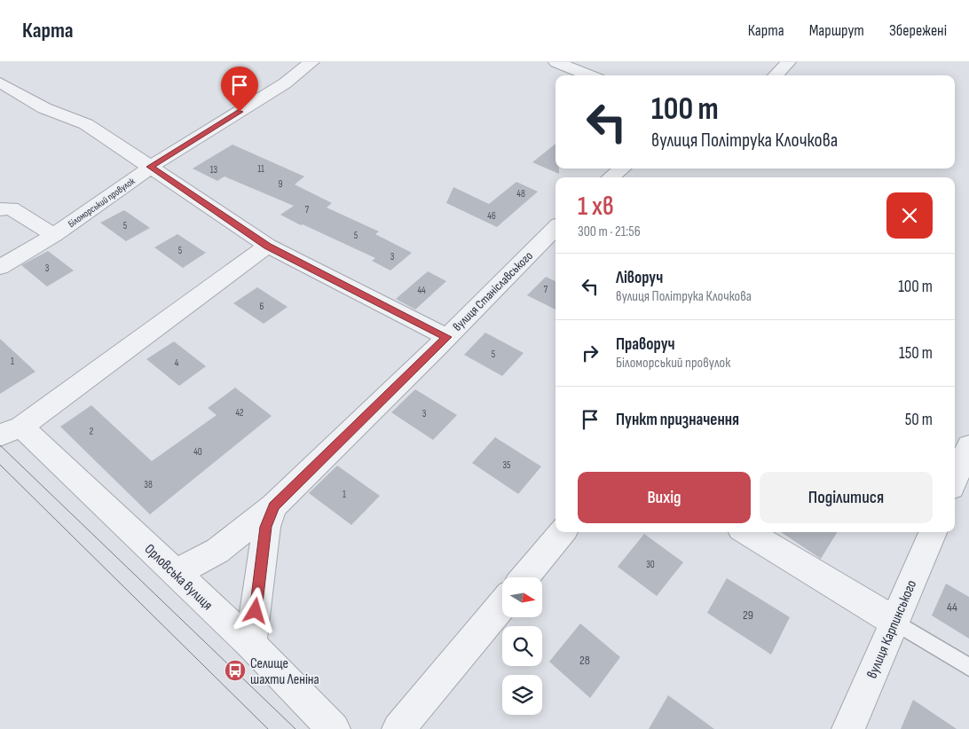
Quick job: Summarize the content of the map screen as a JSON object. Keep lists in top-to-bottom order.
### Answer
{
  "streets": {
    "street": [
      "Біломорський провулок",
      "вулиця Станіславського",
      "Орловська вулиця",
      "вулиця Карпинського"
    ]
  },
  "crossings": [
    ["вулиця Станіславського", "Орловська вулиця"]
  ],
  "places": {
    "bus stop": ["Селище шахти Леніна"]
  },
  "house_numbers": [
    "11",
    "13",
    "9",
    "48",
    "7",
    "46",
    "5",
    "5",
    "5",
    "3",
    "3",
    "7",
    "44",
    "6",
    "5",
    "1",
    "4",
    "42",
    "3",
    "2",
    "40",
    "35",
    "38",
    "1",
    "30",
    "44",
    "29",
    "28"
  ],
  "north": "right",
  "page": {
    "header": "Карта",
    "nav": ["Карта", "Маршрут", "Збережені"],
    "turn": ["100 m", "вулиця Політрука Клочкова"],
    "heading": ["1 хв", "300 m · 21:56"],
    "list": [
      {
        "name": "Ліворуч",
        "note": "вулиця Політрука Клочкова",
        "value": "100 m"
      },
      {
        "name": "Праворуч",
        "note": "Біломорський провулок",
        "value": "150 m"
      },
      {
        "name": "Пункт призначення",
        "value": "50 m"
      }
    ],
    "buttons": ["Вихід", "Поділитися"]
  }
}
